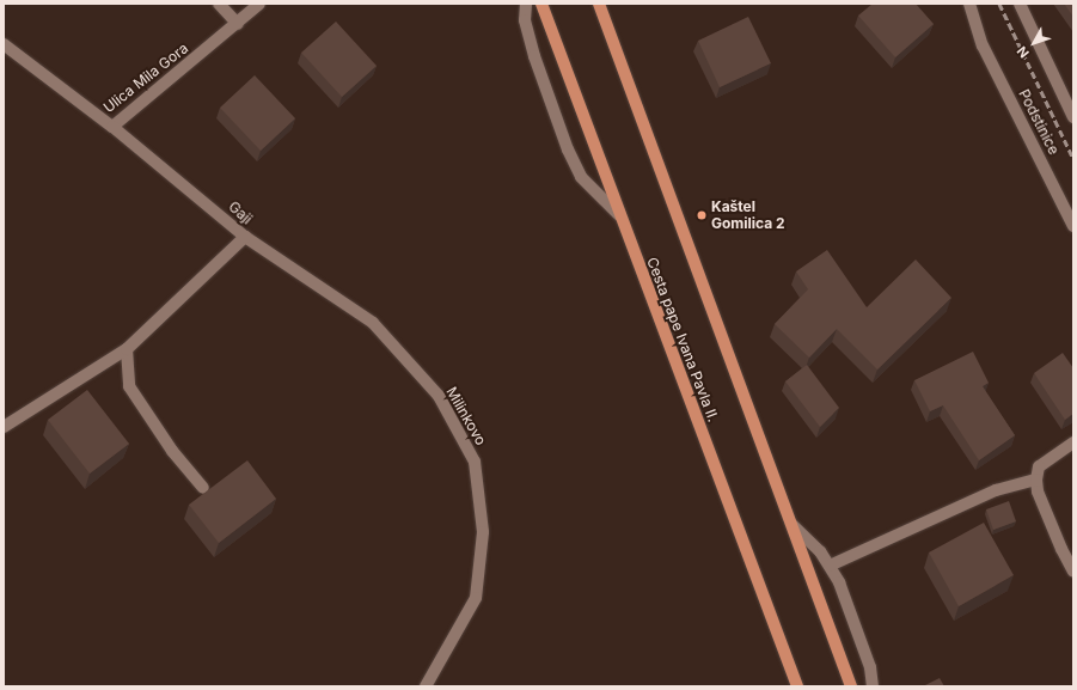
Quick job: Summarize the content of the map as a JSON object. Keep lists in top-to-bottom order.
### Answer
{
  "streets": {
    "main road": ["Cesta pape Ivana Pavla II."],
    "street": [
      "Ulica Mila Gora",
      "Podstinice",
      "Gaji",
      "Milinkovo"
    ]
  },
  "crossings": [
    ["Ulica Mila Gora", "Gaji"],
    ["Gaji", "Milinkovo"]
  ],
  "places": ["Kaštel Gomilica 2"],
  "north": "bottom left"
}
